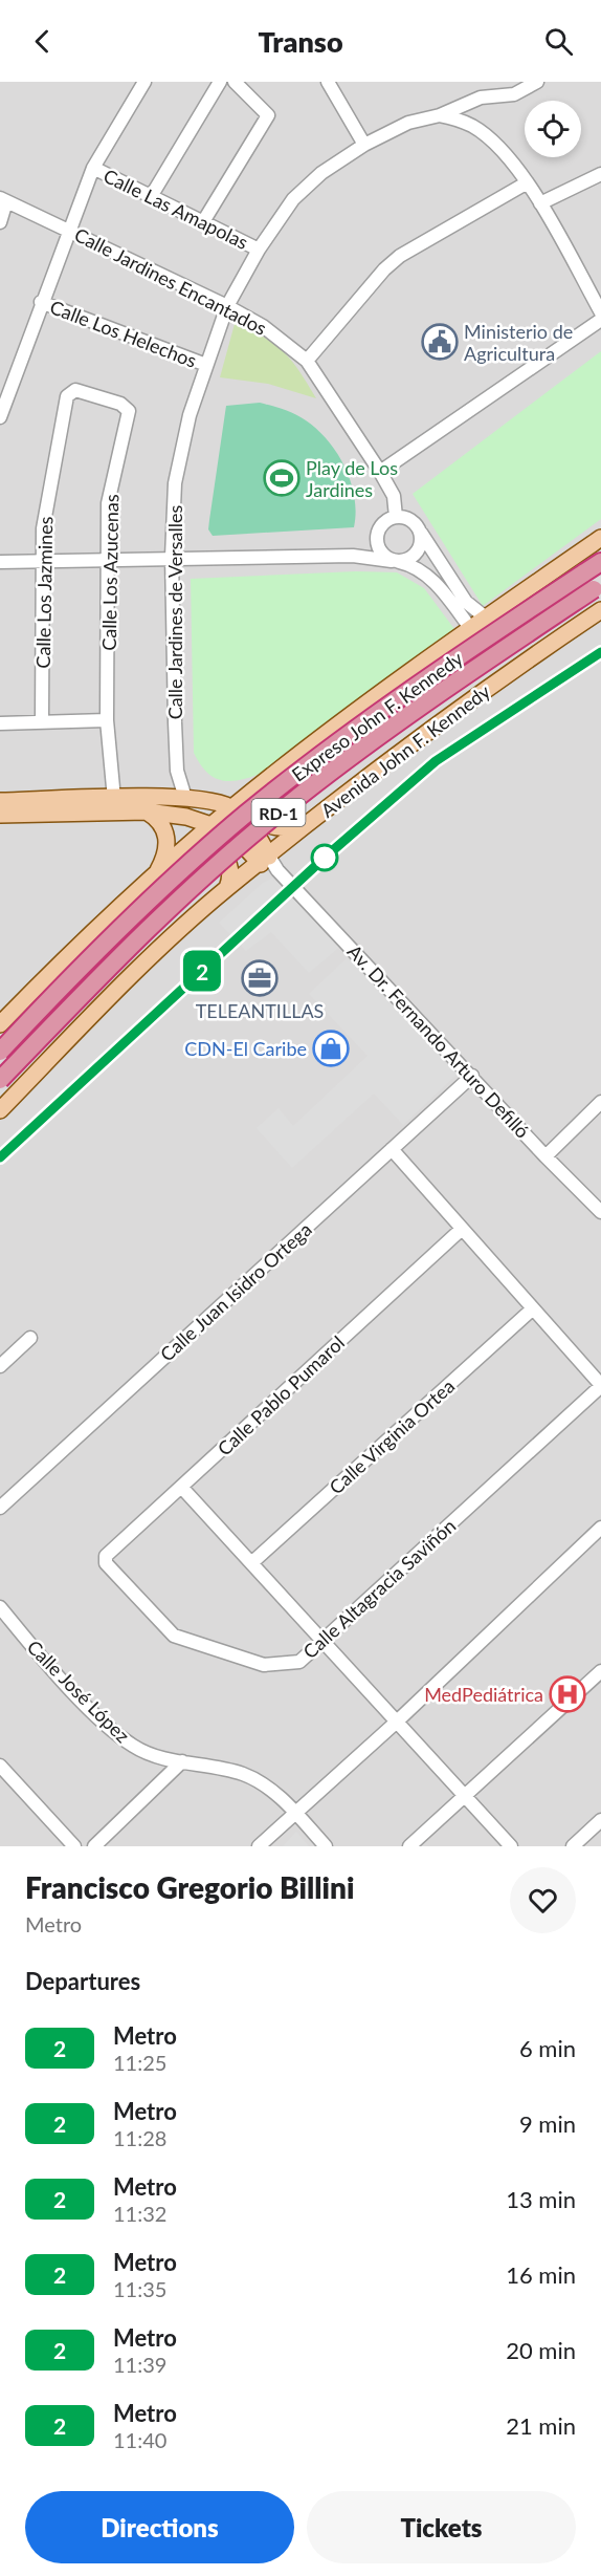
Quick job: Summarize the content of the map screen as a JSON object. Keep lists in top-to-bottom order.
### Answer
{
  "streets": {
    "highway": ["Expreso John F. Kennedy", "RD-1"],
    "main road": ["Avenida John F. Kennedy"],
    "street": [
      "Calle Las Amapolas",
      "Calle Jardines Encantados",
      "Calle Los Helechos",
      "Calle Los Azucenas",
      "Calle Los Jazmines",
      "Calle Jardines de Versalles",
      "Av. Dr. Fernando Arturo Defilló",
      "Calle Juan Isidro Ortega",
      "Calle Pablo Pumarol",
      "Calle Virginia Ortea",
      "Calle Altagracia Saviñón",
      "Calle José López"
    ]
  },
  "crossings": [
    ["Calle Las Amapolas", "Calle Jardines de Versalles"],
    ["Calle Jardines Encantados", "Calle Jardines de Versalles"],
    ["Calle Los Helechos", "Calle Jardines de Versalles"],
    ["Calle Los Azucenas", "Calle Los Jazmines"],
    ["Avenida John F. Kennedy", "Av. Dr. Fernando Arturo Defilló"],
    ["Av. Dr. Fernando Arturo Defilló", "Calle Juan Isidro Ortega"],
    ["Calle Pablo Pumarol", "Calle Altagracia Saviñón"]
  ],
  "places": {
    "public building": ["Ministerio de Agricultura"],
    "sports": ["Play de Los Jardines"],
    "office": ["TELEANTILLAS"],
    "shop": ["CDN-El Caribe"],
    "hospital": ["MedPediátrica"]
  },
  "lines": ["metro line 2"],
  "page": {
    "header": "Transo",
    "on_map": "2",
    "heading": [
      ["Francisco Gregorio Billini", "Metro"],
      "Departures"
    ],
    "list": [
      {
        "mark": "2",
        "name": "Metro",
        "note": "11:25",
        "value": "6 min"
      },
      {
        "mark": "2",
        "name": "Metro",
        "note": "11:28",
        "value": "9 min"
      },
      {
        "mark": "2",
        "name": "Metro",
        "note": "11:32",
        "value": "13 min"
      },
      {
        "mark": "2",
        "name": "Metro",
        "note": "11:35",
        "value": "16 min"
      },
      {
        "mark": "2",
        "name": "Metro",
        "note": "11:39",
        "value": "20 min"
      },
      {
        "mark": "2",
        "name": "Metro",
        "note": "11:40",
        "value": "21 min"
      }
    ],
    "buttons": ["Directions", "Tickets"]
  }
}
